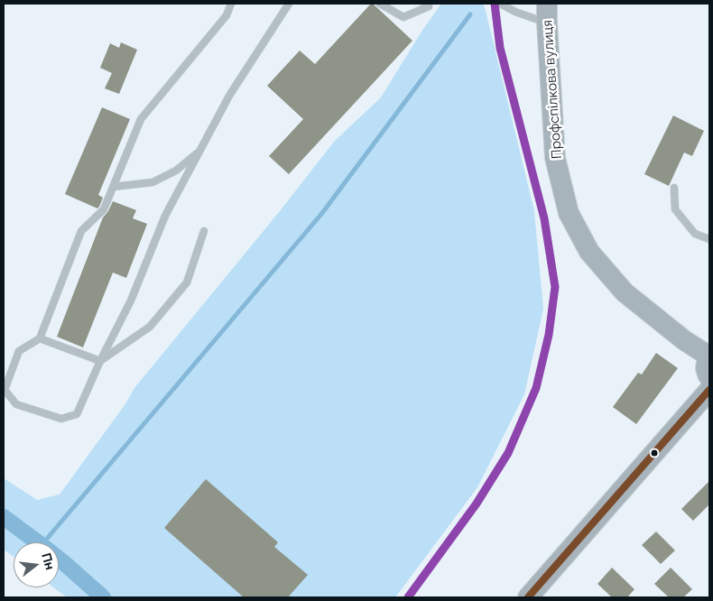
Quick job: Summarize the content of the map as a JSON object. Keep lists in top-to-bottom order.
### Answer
{
  "streets": {
    "street": ["Профспілкова вулиця"]
  },
  "north": "right"
}
